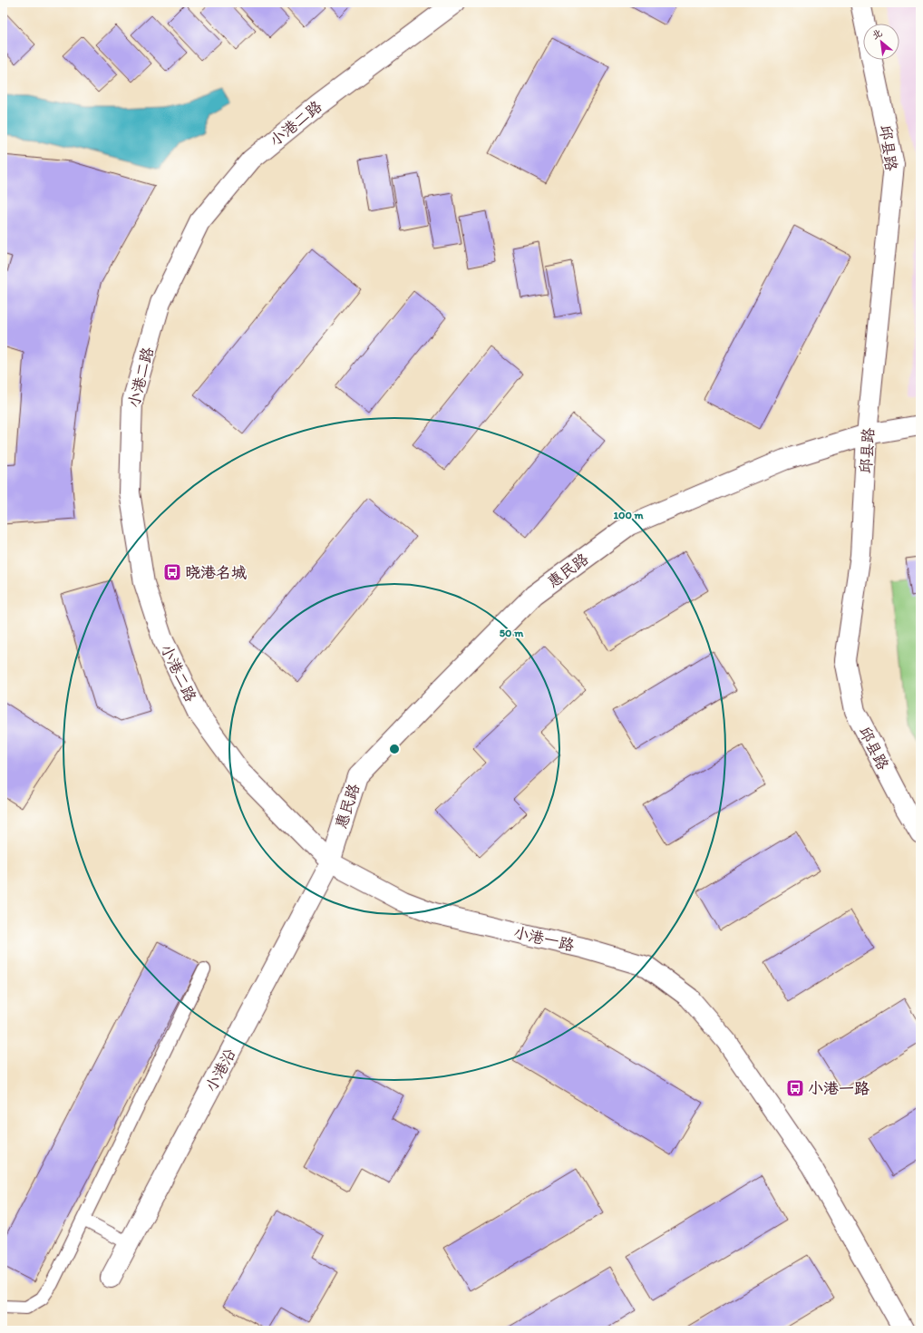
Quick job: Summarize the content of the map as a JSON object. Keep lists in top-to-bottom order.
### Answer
{
  "streets": {
    "street": [
      "小港二路",
      "邱县路",
      "惠民路",
      "小港一路",
      "小港沿"
    ]
  },
  "crossings": [
    ["小港二路", "惠民路"],
    ["小港二路", "小港一路"],
    ["小港二路", "小港沿"],
    ["邱县路", "惠民路"],
    ["惠民路", "小港一路"],
    ["惠民路", "小港沿"],
    ["小港一路", "小港沿"]
  ],
  "places": {
    "bus stop": ["晓港名城", "小港一路"]
  },
  "north": "top left",
  "rings": ["100 m", "50 m"]
}
